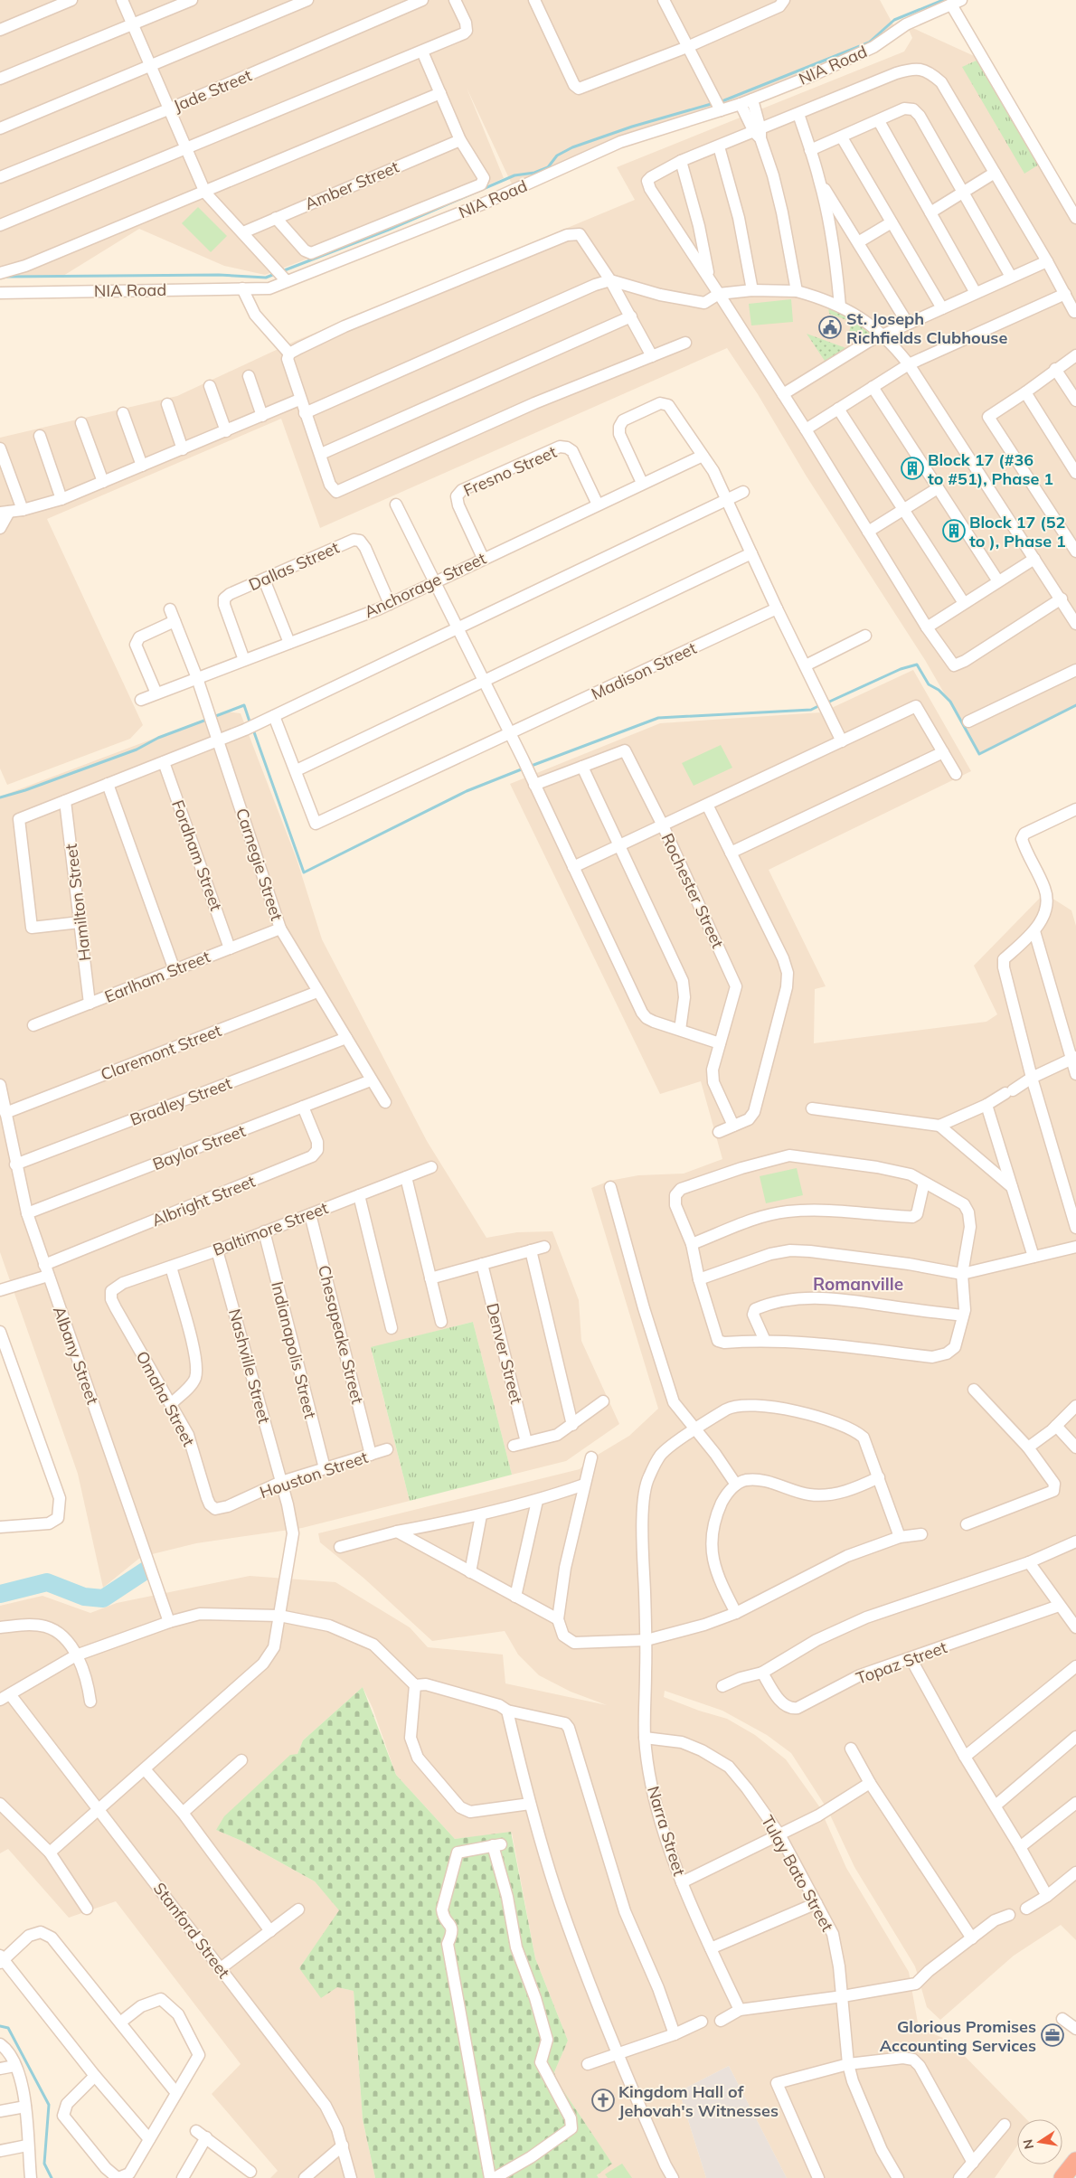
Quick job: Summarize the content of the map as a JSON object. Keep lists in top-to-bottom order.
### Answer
{
  "streets": {
    "street": [
      "NIA Road",
      "Jade Street",
      "Amber Street",
      "Fresno Street",
      "Dallas Street",
      "Anchorage Street",
      "Madison Street",
      "Fordham Street",
      "Carnegie Street",
      "Rochester Street",
      "Hamilton Street",
      "Earlham Street",
      "Claremont Street",
      "Bradley Street",
      "Baylor Street",
      "Albright Street",
      "Baltimore Street",
      "Chesapeake Street",
      "Indianapolis Street",
      "Denver Street",
      "Albany Street",
      "Nashville Street",
      "Omaha Street",
      "Houston Street",
      "Topaz Street",
      "Narra Street",
      "Tulay Bato Street",
      "Stanford Street"
    ]
  },
  "crossings": [
    ["Fresno Street", "Anchorage Street"],
    ["Dallas Street", "Anchorage Street"],
    ["Anchorage Street", "Carnegie Street"],
    ["Fordham Street", "Earlham Street"],
    ["Carnegie Street", "Earlham Street"],
    ["Carnegie Street", "Claremont Street"],
    ["Carnegie Street", "Bradley Street"],
    ["Carnegie Street", "Baylor Street"],
    ["Hamilton Street", "Earlham Street"],
    ["Claremont Street", "Albany Street"],
    ["Bradley Street", "Albany Street"],
    ["Baylor Street", "Albright Street"],
    ["Baylor Street", "Albany Street"],
    ["Albright Street", "Albany Street"],
    ["Baltimore Street", "Chesapeake Street"],
    ["Baltimore Street", "Indianapolis Street"],
    ["Baltimore Street", "Nashville Street"],
    ["Baltimore Street", "Omaha Street"],
    ["Chesapeake Street", "Houston Street"],
    ["Indianapolis Street", "Houston Street"],
    ["Nashville Street", "Houston Street"],
    ["Nashville Street", "Stanford Street"],
    ["Omaha Street", "Houston Street"],
    ["Narra Street", "Tulay Bato Street"]
  ],
  "districts": ["Romanville"],
  "places": {
    "public building": ["St. Joseph Richfields Clubhouse"],
    "building": ["Block 17 (#36 to #51), Phase 1", "Block 17 (52 to ), Phase 1"],
    "office": ["Glorious Promises Accounting Services"],
    "church": ["Kingdom Hall of Jehovah's Witnesses"]
  },
  "north": "left"
}
